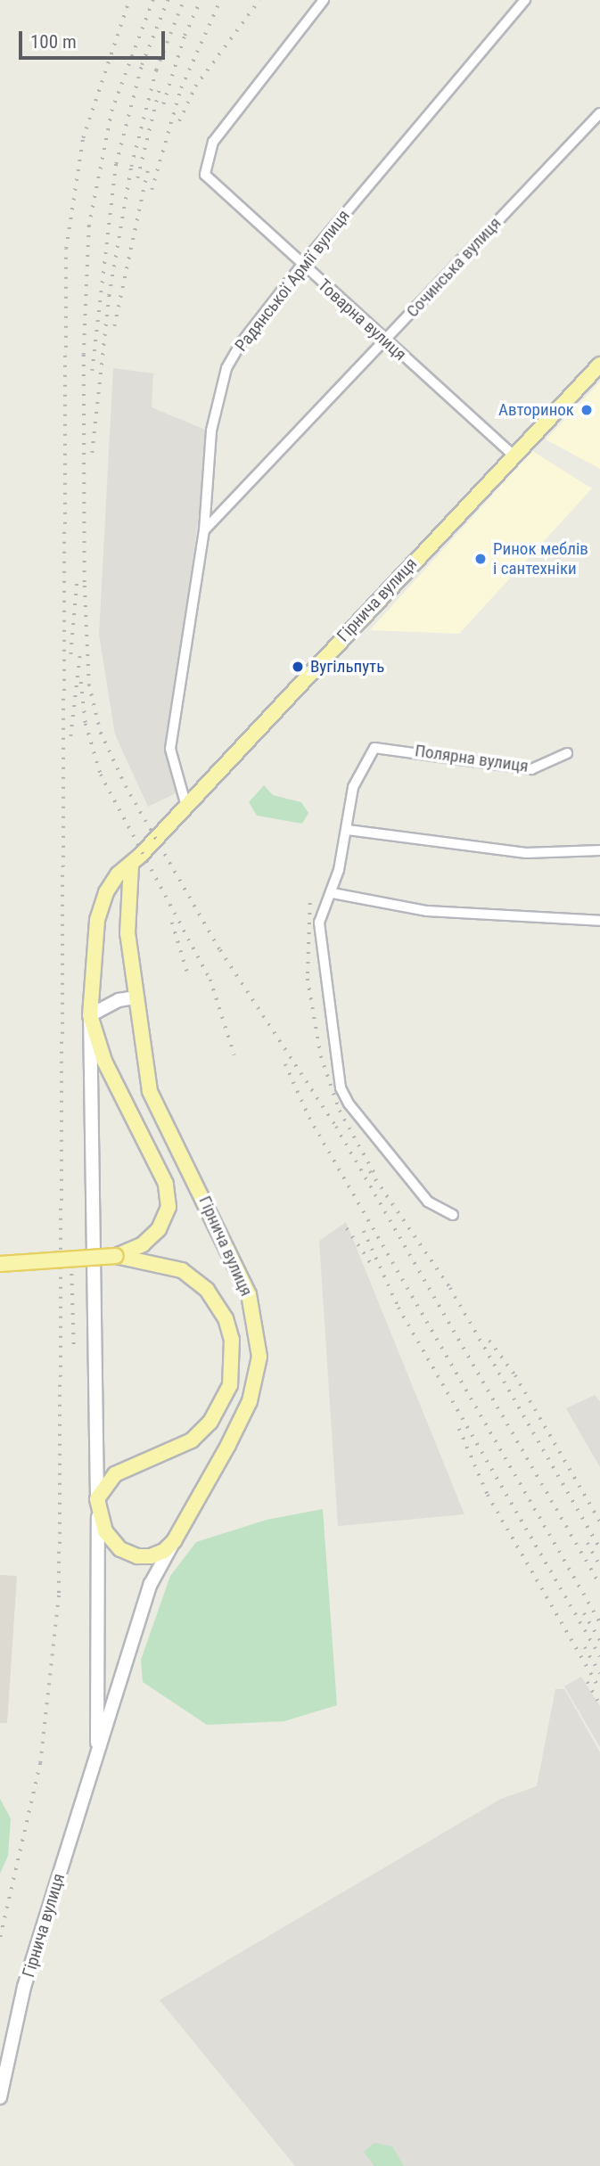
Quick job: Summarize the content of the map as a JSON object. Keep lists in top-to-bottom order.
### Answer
{
  "streets": {
    "main road": ["Гірнича вулиця"],
    "street": [
      "Сочинська вулиця",
      "Радянської Армії вулиця",
      "Товарна вулиця",
      "Полярна вулиця"
    ]
  },
  "crossings": [
    ["Сочинська вулиця", "Радянської Армії вулиця"],
    ["Сочинська вулиця", "Товарна вулиця"],
    ["Радянської Армії вулиця", "Товарна вулиця"],
    ["Радянської Армії вулиця", "Гірнича вулиця"],
    ["Товарна вулиця", "Гірнича вулиця"]
  ],
  "places": ["Авторинок", "Ринок меблів і сантехніки", "Вугільпуть"],
  "scale_bar": "100 m"
}
